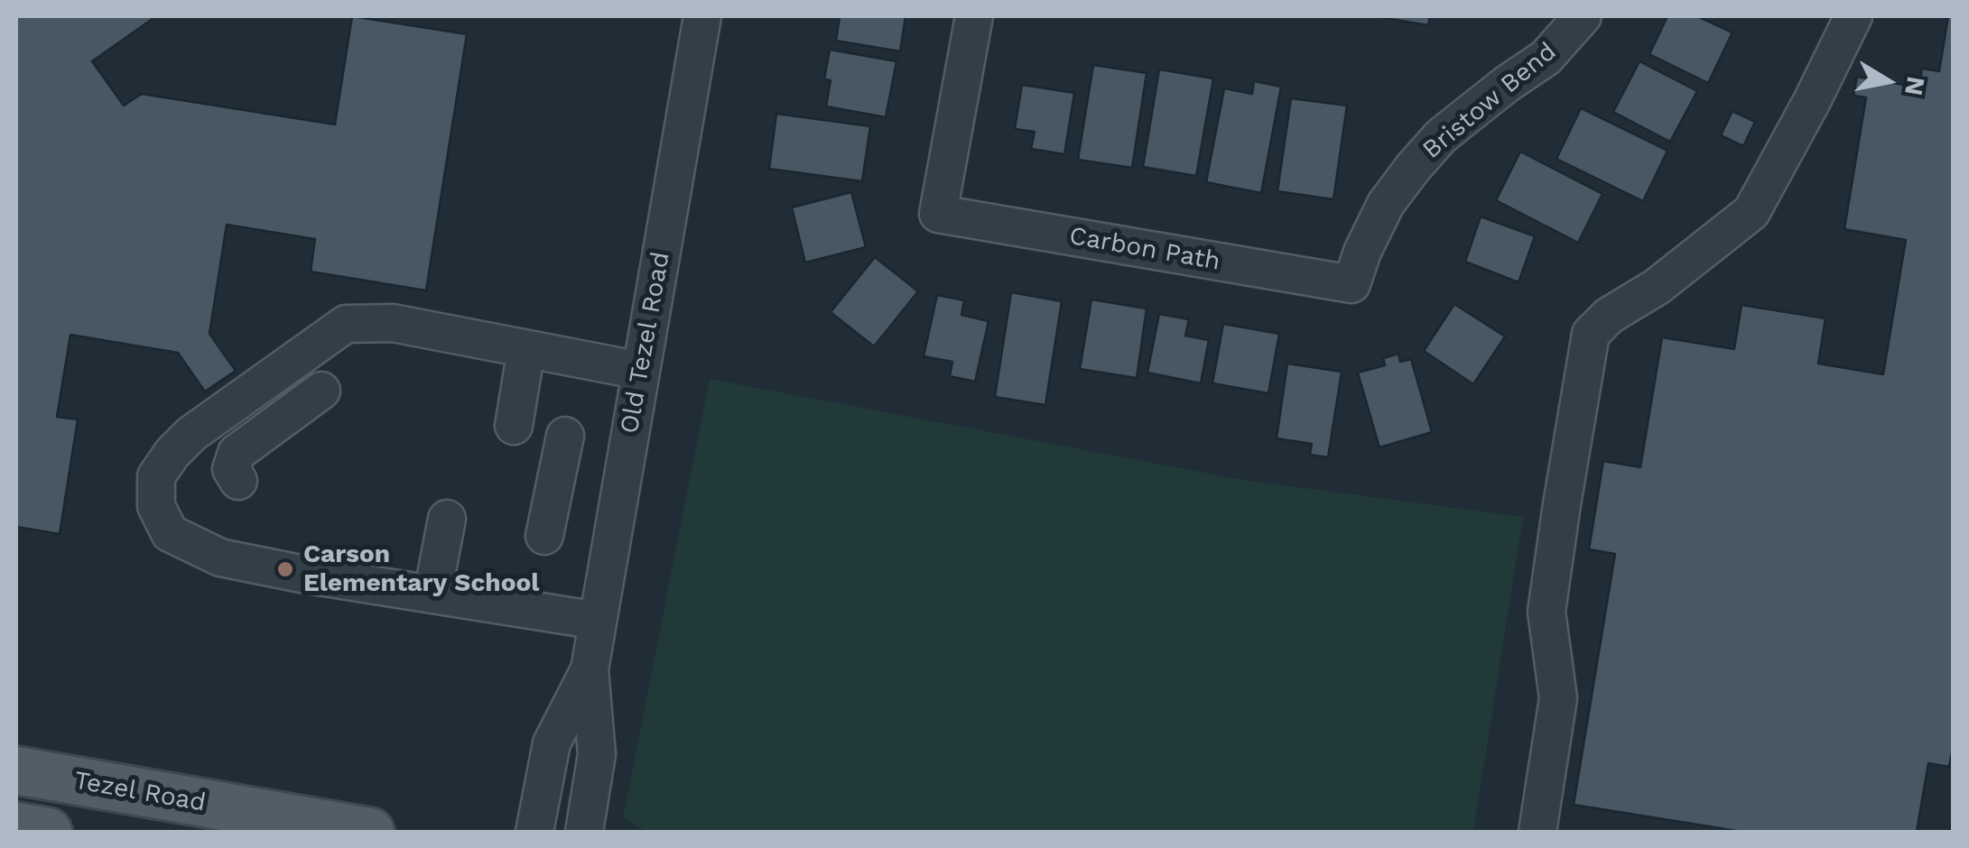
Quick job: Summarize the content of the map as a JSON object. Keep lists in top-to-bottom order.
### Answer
{
  "streets": {
    "main road": ["Tezel Road"],
    "street": ["Bristow Bend", "Carbon Path", "Old Tezel Road"]
  },
  "crossings": [
    ["Bristow Bend", "Carbon Path"]
  ],
  "places": ["Carson Elementary School"],
  "north": "right"
}
